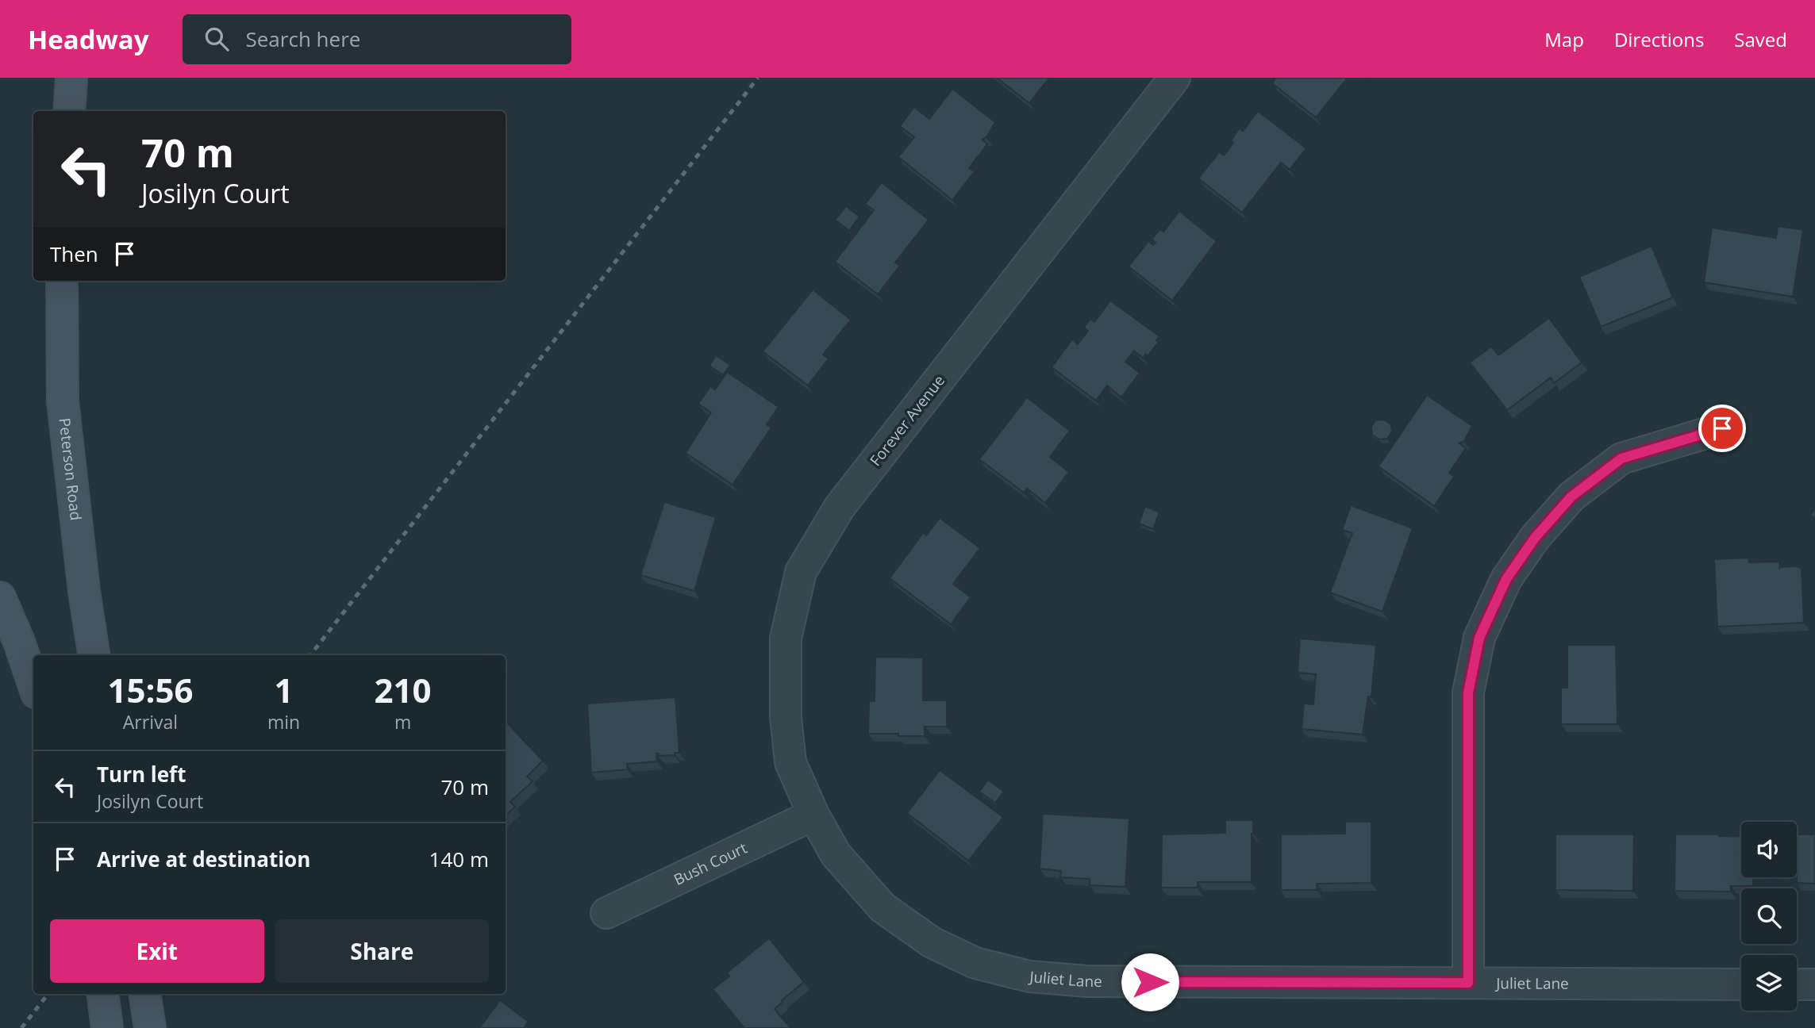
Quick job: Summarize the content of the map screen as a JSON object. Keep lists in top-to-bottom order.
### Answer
{
  "streets": {
    "main road": ["Peterson Road"],
    "street": ["Forever Avenue", "Bush Court", "Juliet Lane"]
  },
  "crossings": [
    ["Forever Avenue", "Bush Court"],
    ["Forever Avenue", "Juliet Lane"],
    ["Bush Court", "Juliet Lane"]
  ],
  "page": {
    "header": "Headway",
    "search": "Search here",
    "nav": ["Map", "Directions", "Saved"],
    "turn": ["70 m", "Josilyn Court"],
    "then": "Then",
    "eta": [
      "15:56",
      "Arrival",
      "1",
      "min",
      "210",
      "m"
    ],
    "list": [
      {
        "name": "Turn left",
        "note": "Josilyn Court",
        "value": "70 m"
      },
      {
        "name": "Arrive at destination",
        "value": "140 m"
      }
    ],
    "buttons": ["Exit", "Share"]
  }
}
